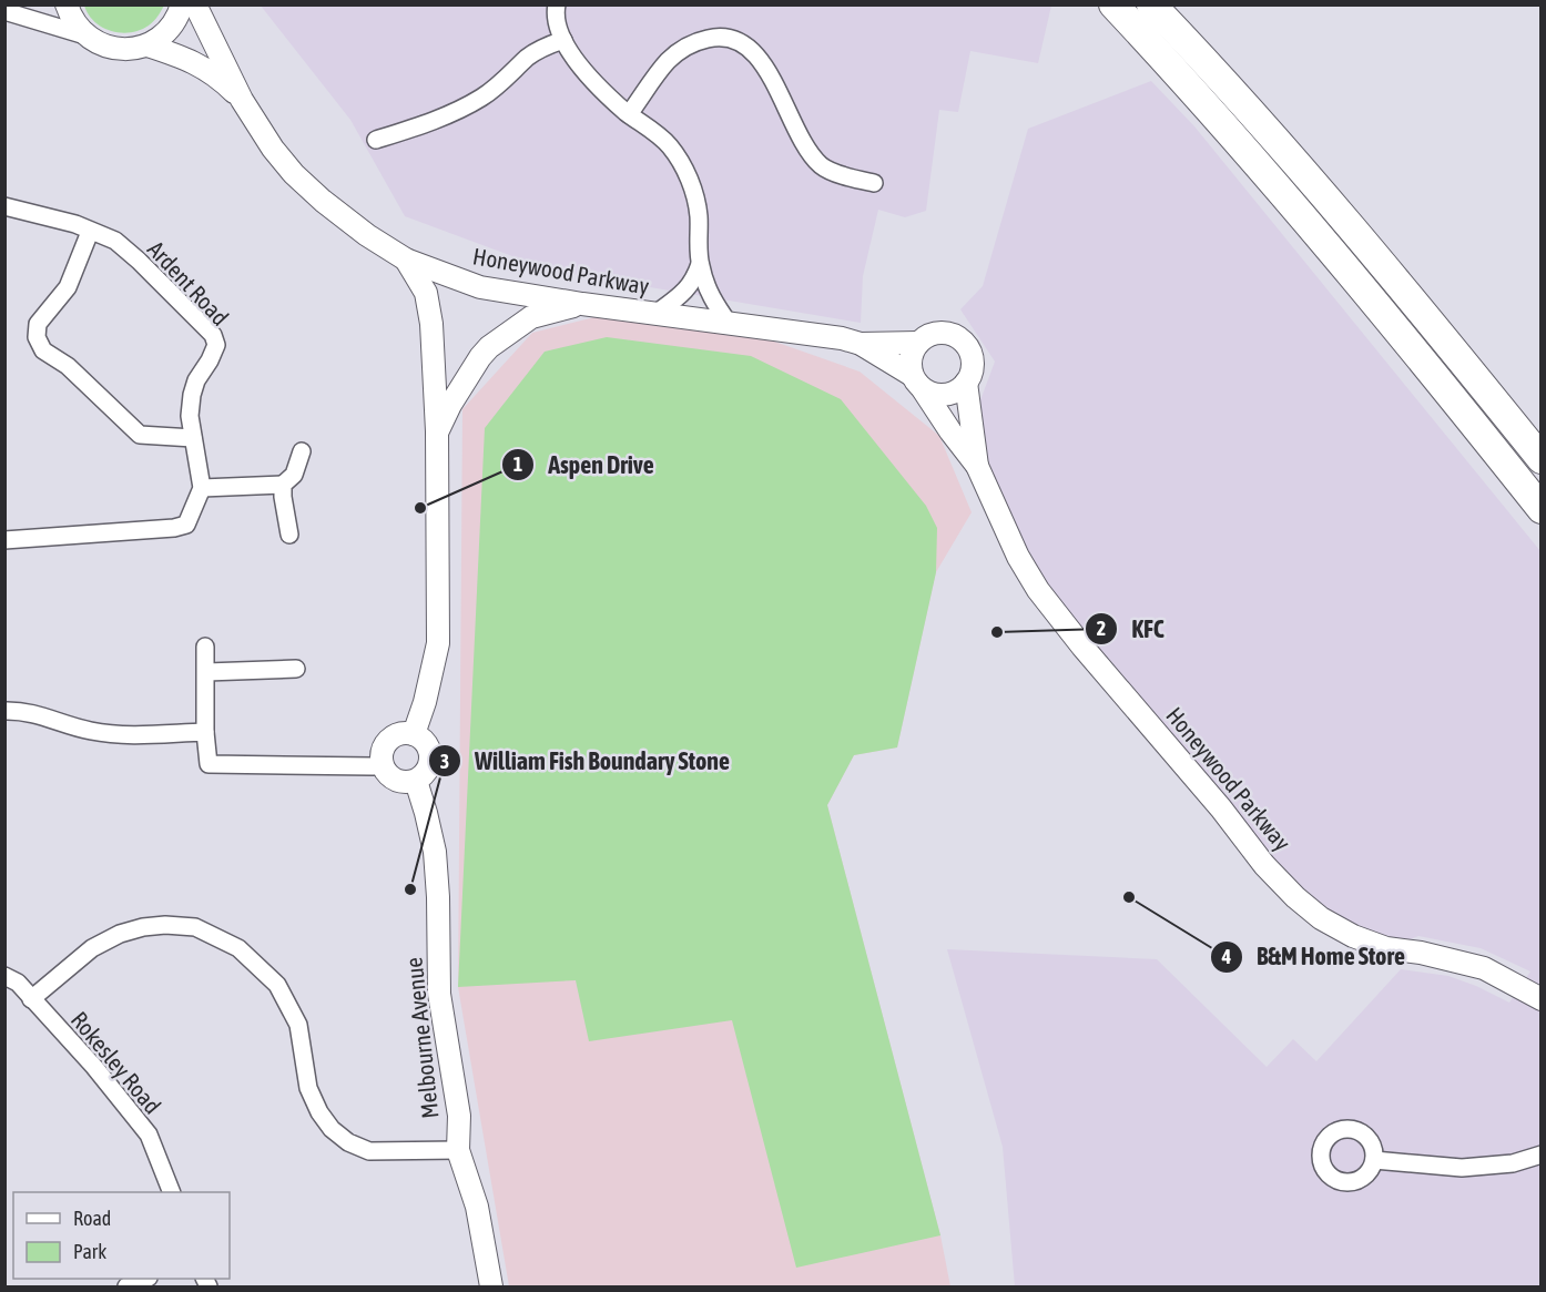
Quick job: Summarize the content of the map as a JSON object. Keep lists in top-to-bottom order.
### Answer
{
  "streets": {
    "street": [
      "Honeywood Parkway",
      "Ardent Road",
      "Melbourne Avenue",
      "Rokesley Road"
    ]
  },
  "places": [
    "Aspen Drive",
    "KFC",
    "William Fish Boundary Stone",
    "B&M Home Store"
  ],
  "legend": ["Road", "Park"]
}
